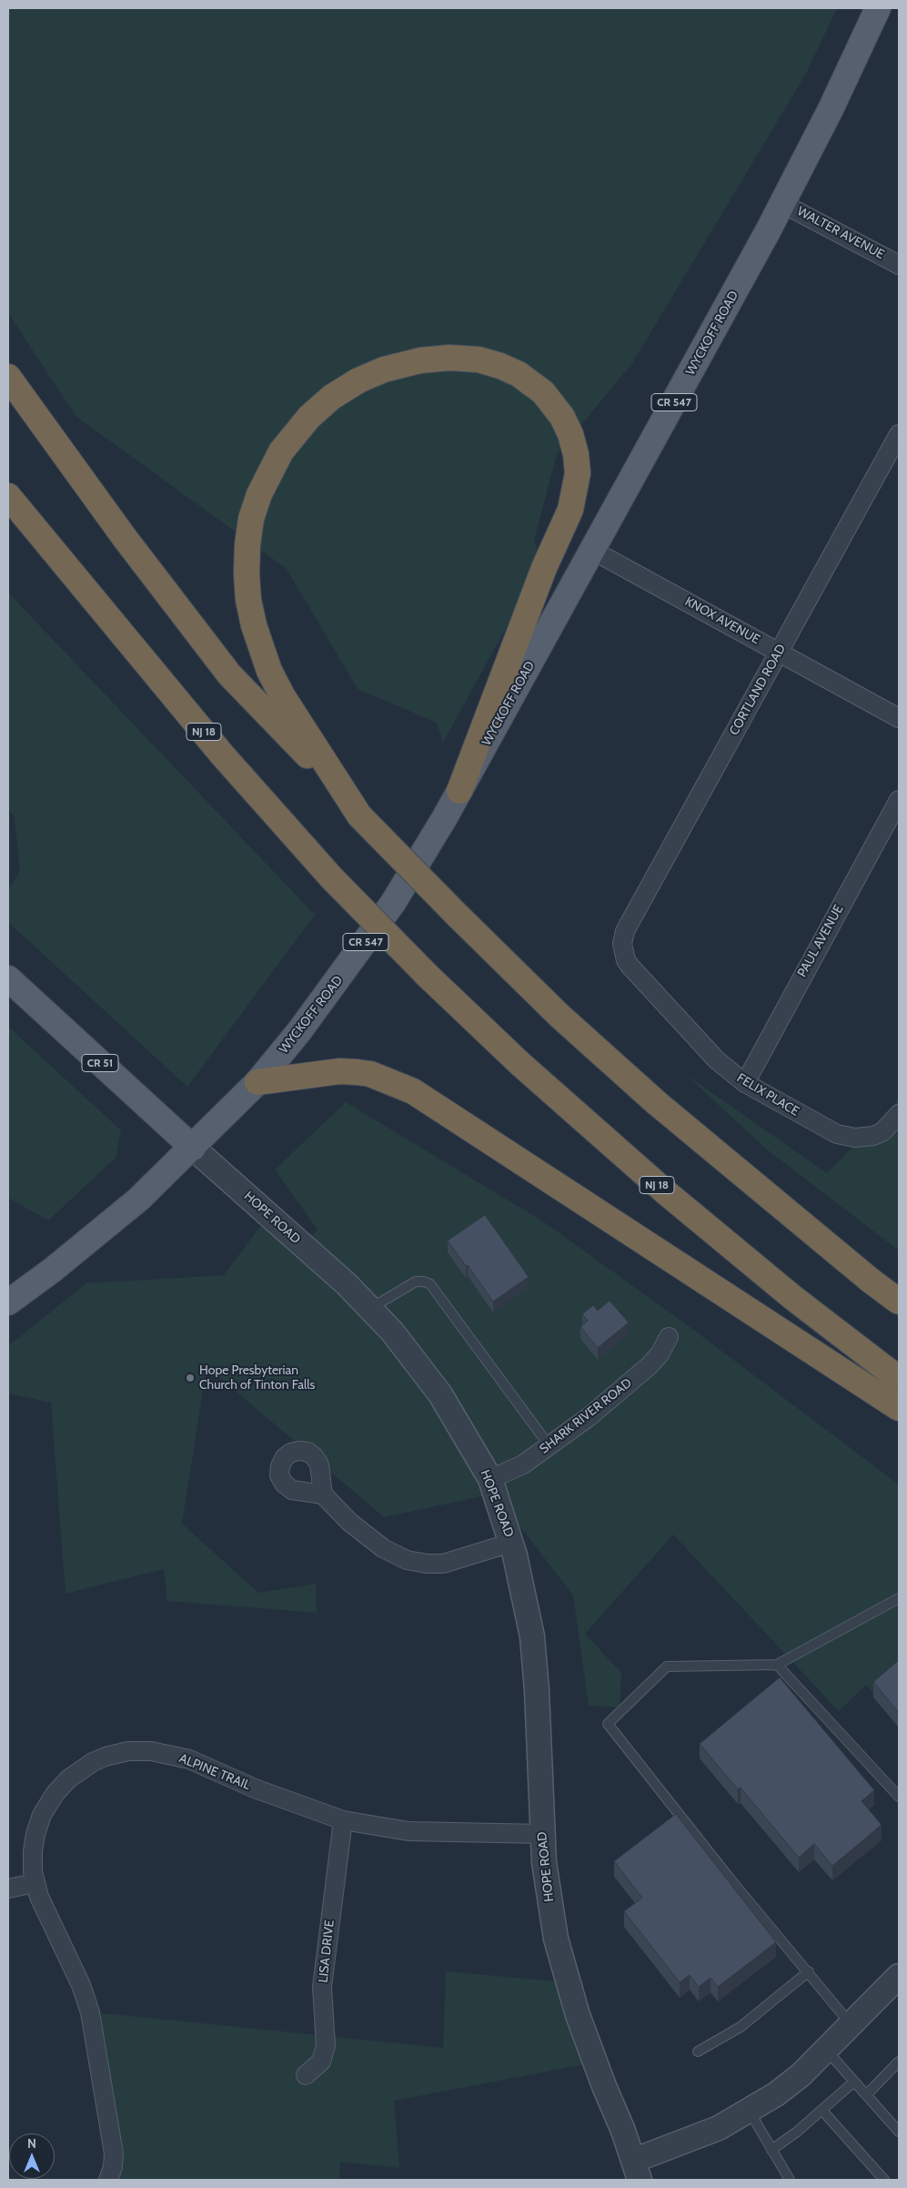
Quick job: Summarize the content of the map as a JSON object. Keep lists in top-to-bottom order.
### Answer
{
  "streets": {
    "highway": ["NJ 18"],
    "main road": [
      "WYCKOFF ROAD",
      "CR 547",
      "CR 51",
      "HOPE ROAD"
    ],
    "street": [
      "WALTER AVENUE",
      "KNOX AVENUE",
      "CORTLAND ROAD",
      "PAUL AVENUE",
      "FELIX PLACE",
      "SHARK RIVER ROAD",
      "ALPINE TRAIL",
      "LISA DRIVE"
    ]
  },
  "crossings": [
    ["WALTER AVENUE", "WYCKOFF ROAD"],
    ["WYCKOFF ROAD", "KNOX AVENUE"],
    ["WYCKOFF ROAD", "HOPE ROAD"],
    ["KNOX AVENUE", "CORTLAND ROAD"],
    ["CORTLAND ROAD", "FELIX PLACE"],
    ["PAUL AVENUE", "FELIX PLACE"],
    ["HOPE ROAD", "SHARK RIVER ROAD"],
    ["HOPE ROAD", "ALPINE TRAIL"],
    ["ALPINE TRAIL", "LISA DRIVE"]
  ],
  "places": ["Hope Presbyterian Church of Tinton Falls"],
  "north": "top"
}
